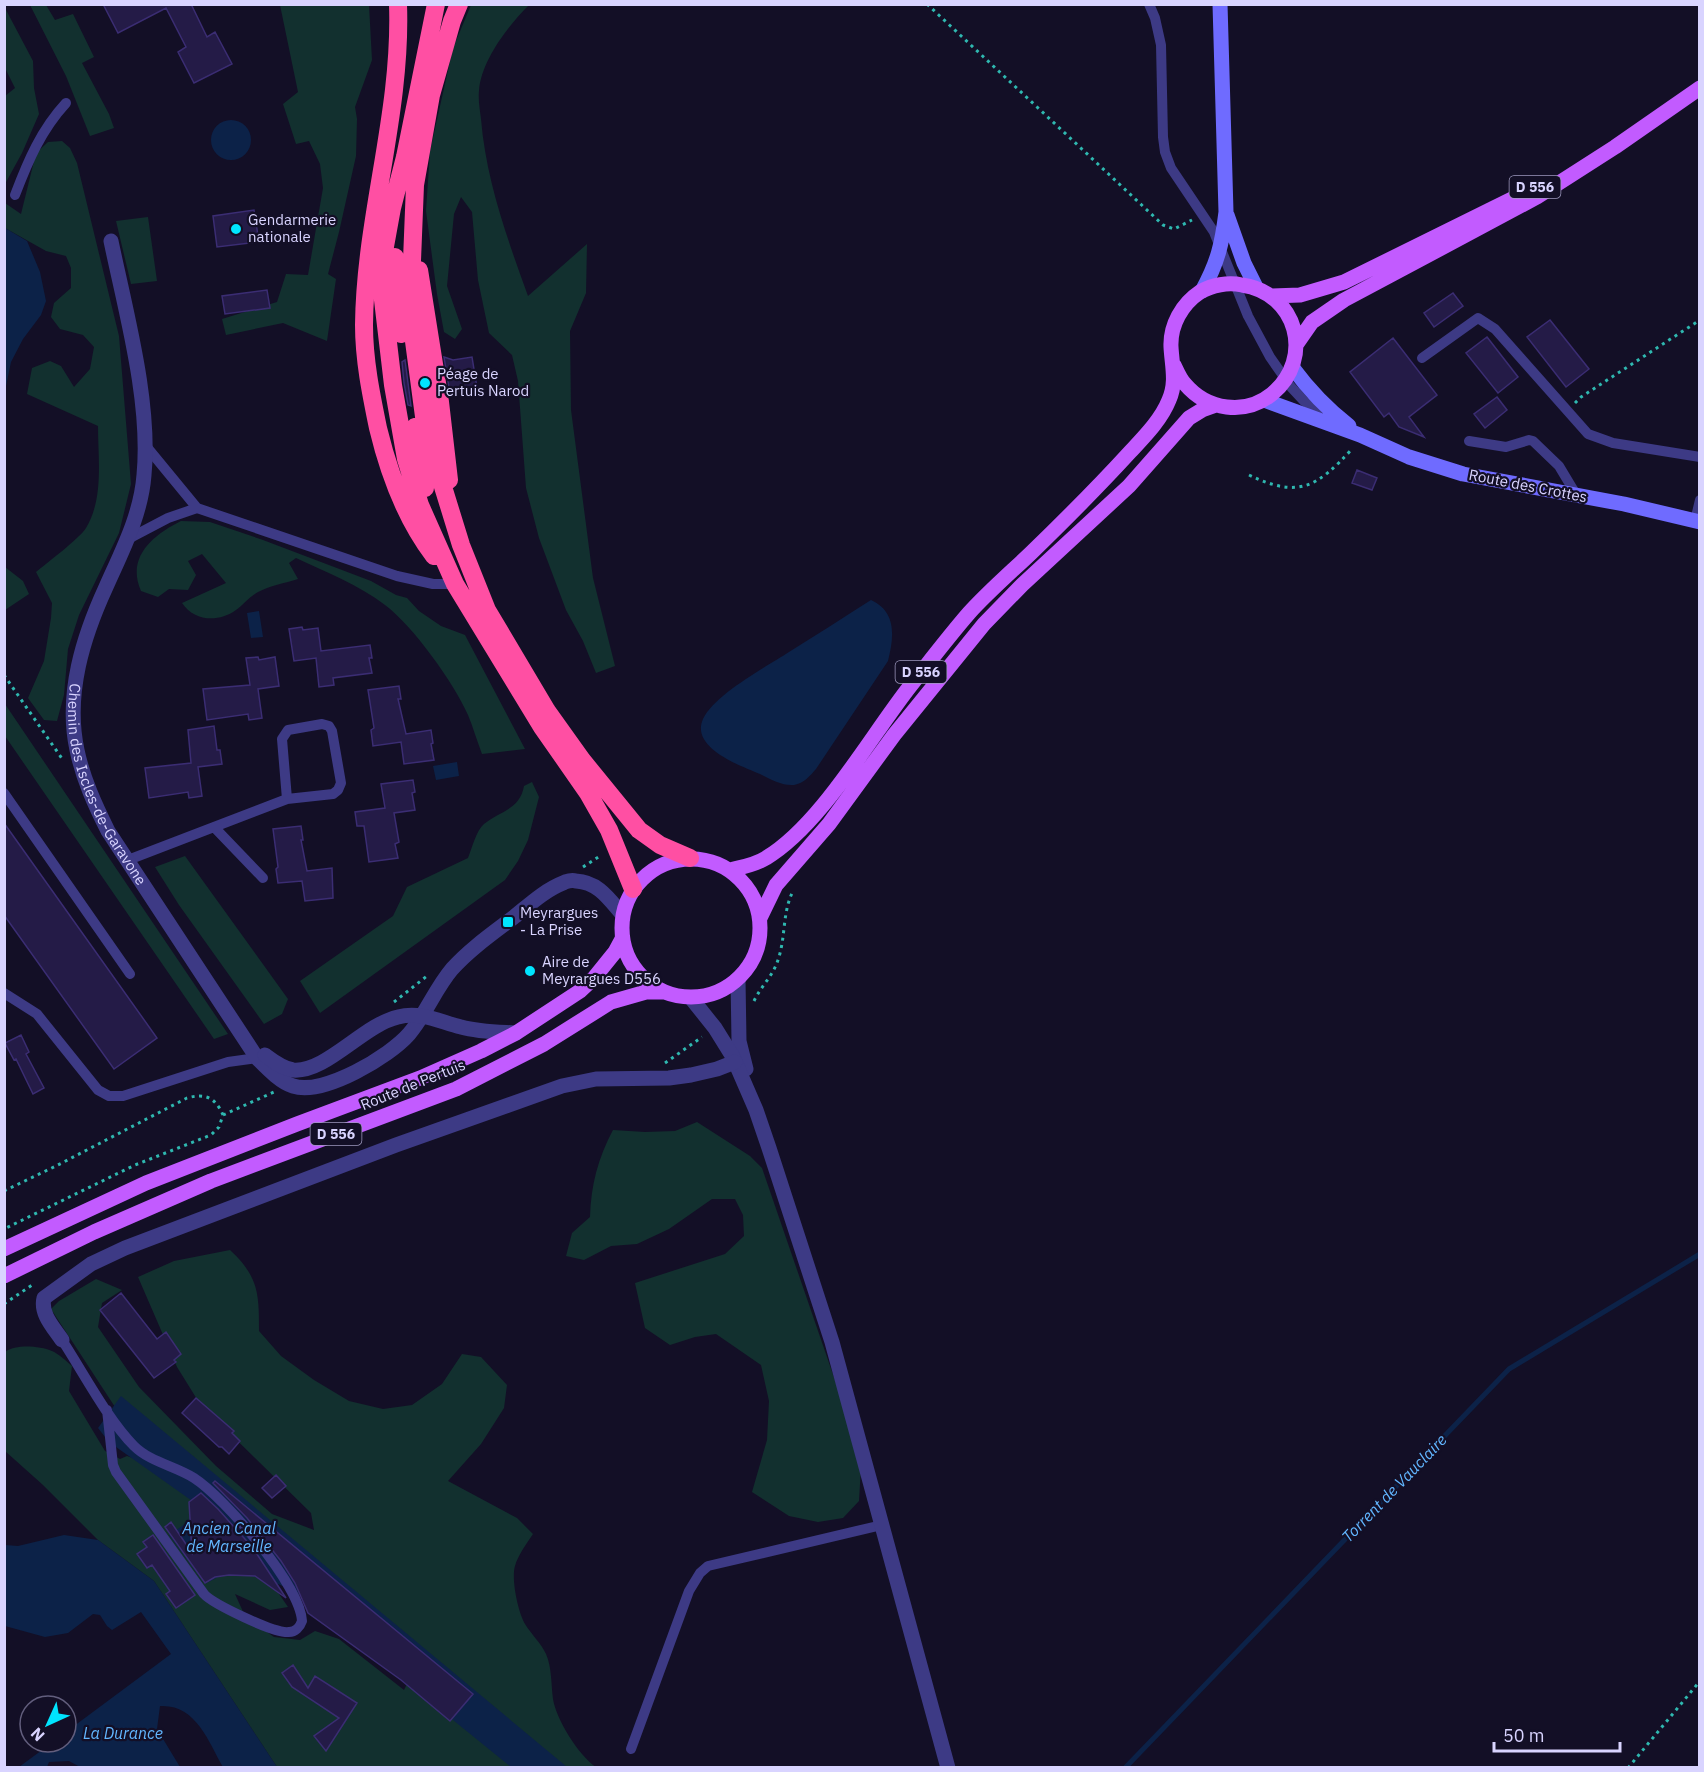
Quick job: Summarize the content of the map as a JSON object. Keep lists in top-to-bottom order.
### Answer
{
  "streets": {
    "main road": ["D 556", "Route des Crottes", "Route de Pertuis"],
    "street": ["Chemin des Iscles-de-Garavone"]
  },
  "crossings": [
    ["D 556", "Route de Pertuis"]
  ],
  "water": ["Torrent de Vauclaire", "Ancien Canal de Marseille", "La Durance"],
  "places": {
    "other": ["Gendarmerie nationale", "Péage de Pertuis Narod", "Aire de Meyrargues D556"],
    "transit": ["Meyrargues - La Prise"]
  },
  "scale_bar": "50 m",
  "north": "bottom left"
}
